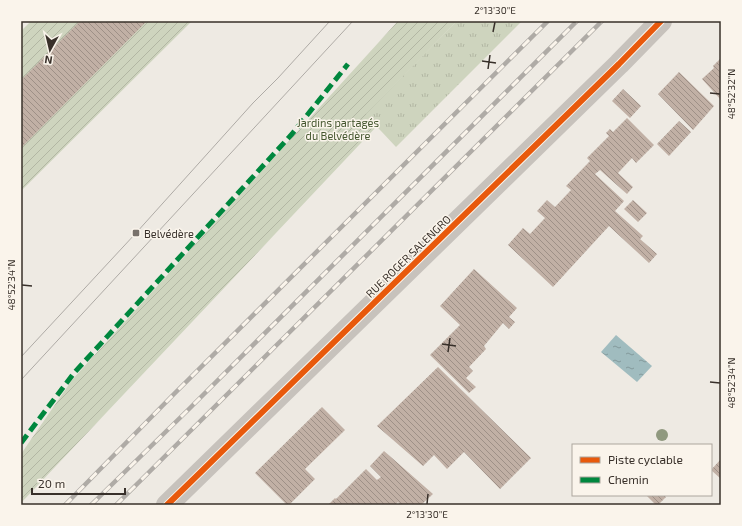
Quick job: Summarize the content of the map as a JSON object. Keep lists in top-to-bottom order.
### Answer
{
  "streets": {
    "street": ["RUE ROGER SALENGRO"]
  },
  "parks": ["Jardins partagés du Belvédère"],
  "places": {
    "transit": ["Belvédère"]
  },
  "legend": ["Piste cyclable", "Chemin"],
  "scale_bar": "20 m",
  "north": "bottom",
  "coordinates": ["2°13'30\"E", "48°52'32\"N", "48°52'34\"N"]
}
